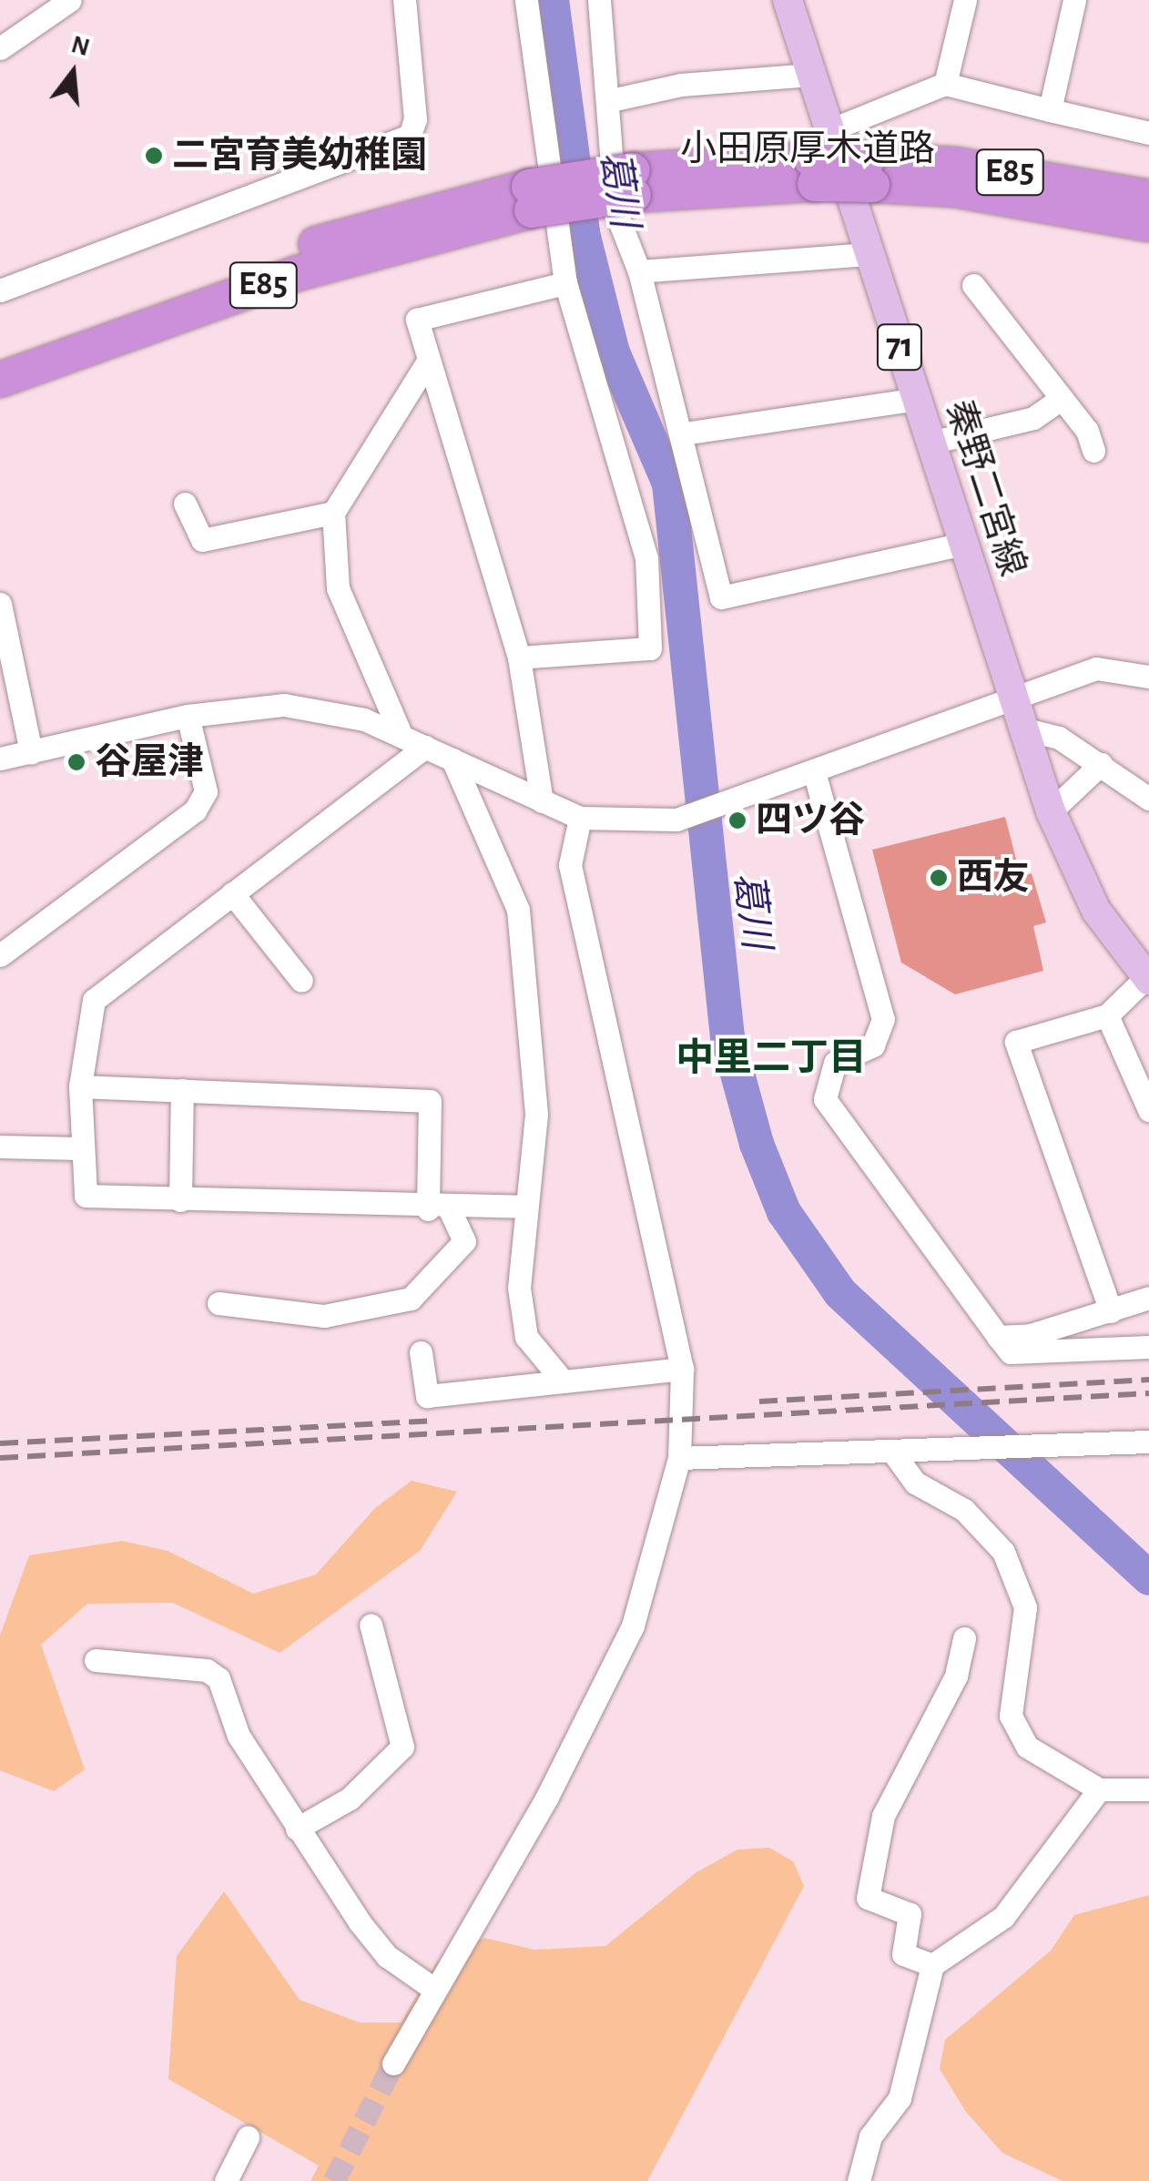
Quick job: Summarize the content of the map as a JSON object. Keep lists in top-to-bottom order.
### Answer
{
  "streets": {
    "highway": ["小田原厚木道路", "E85"],
    "main road": ["71", "秦野二宮線"]
  },
  "districts": ["中里二丁目"],
  "water": ["葛川"],
  "places": [
    "二宮育美幼稚園",
    "谷屋津",
    "四ツ谷",
    "西友"
  ],
  "north": "top"
}
